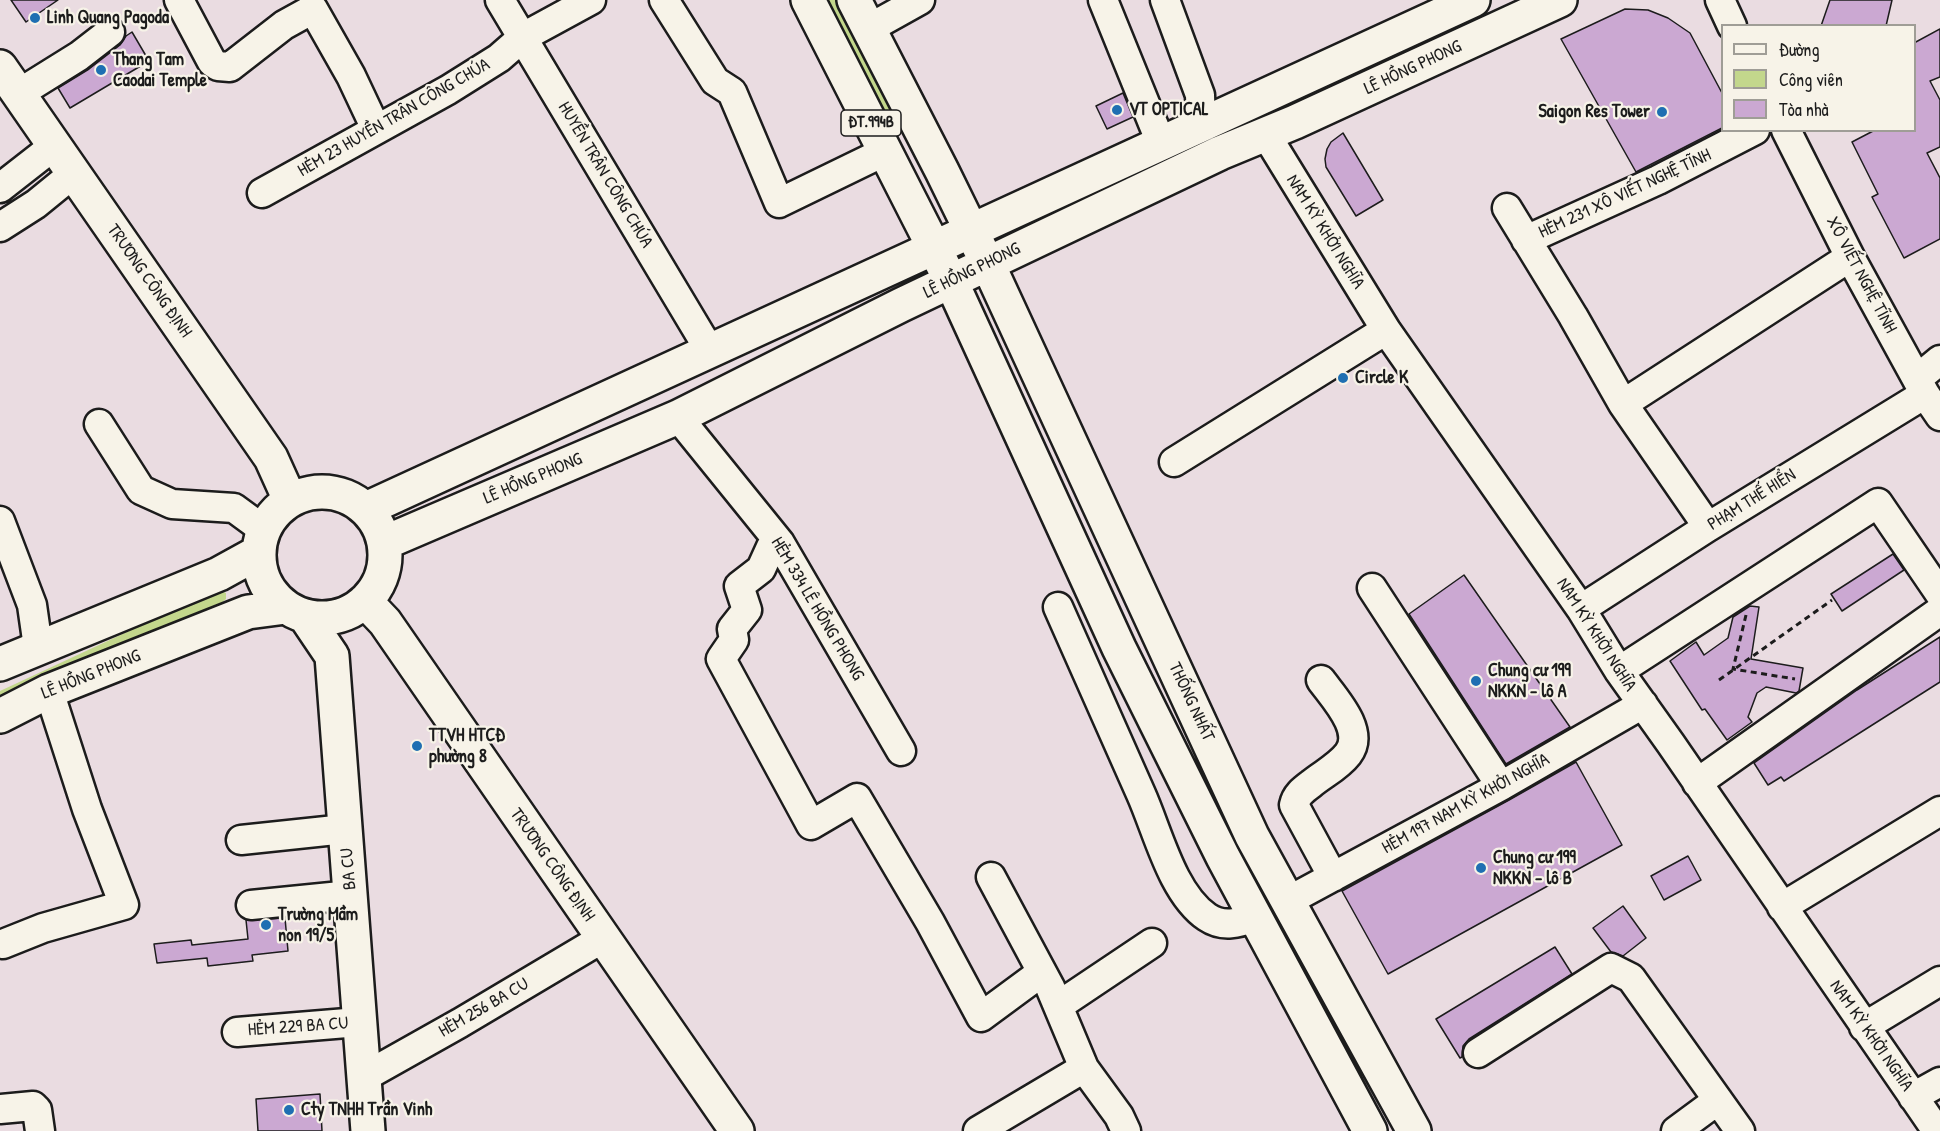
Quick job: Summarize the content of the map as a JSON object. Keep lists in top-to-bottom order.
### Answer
{
  "streets": {
    "main road": [
      "LÊ HỒNG PHONG",
      "ĐT.994B",
      "TRƯƠNG CÔNG ĐỊNH",
      "THỐNG NHẤT",
      "BA CU"
    ],
    "street": [
      "HẺM 23 HUYỀN TRÂN CÔNG CHÚA",
      "HUYỀN TRÂN CÔNG CHÚA",
      "HẺM 231 XÔ VIẾT NGHỆ TĨNH",
      "NAM KỲ KHỞI NGHĨA",
      "XÔ VIẾT NGHỆ TĨNH",
      "PHẠM THẾ HIỂN",
      "HẺM 334 LÊ HỒNG PHONG",
      "HẺM 197 NAM KỲ KHỞI NGHĨA",
      "HẺM 256 BA CU",
      "HẺM 229 BA CU"
    ]
  },
  "crossings": [
    ["LÊ HỒNG PHONG", "ĐT.994B"],
    ["LÊ HỒNG PHONG", "HUYỀN TRÂN CÔNG CHÚA"],
    ["LÊ HỒNG PHONG", "NAM KỲ KHỞI NGHĨA"],
    ["LÊ HỒNG PHONG", "TRƯƠNG CÔNG ĐỊNH"],
    ["LÊ HỒNG PHONG", "HẺM 334 LÊ HỒNG PHONG"],
    ["LÊ HỒNG PHONG", "THỐNG NHẤT"],
    ["LÊ HỒNG PHONG", "BA CU"],
    ["HẺM 23 HUYỀN TRÂN CÔNG CHÚA", "HUYỀN TRÂN CÔNG CHÚA"],
    ["ĐT.994B", "THỐNG NHẤT"],
    ["NAM KỲ KHỞI NGHĨA", "PHẠM THẾ HIỂN"],
    ["NAM KỲ KHỞI NGHĨA", "HẺM 197 NAM KỲ KHỞI NGHĨA"],
    ["XÔ VIẾT NGHỆ TĨNH", "PHẠM THẾ HIỂN"],
    ["TRƯƠNG CÔNG ĐỊNH", "BA CU"],
    ["TRƯƠNG CÔNG ĐỊNH", "HẺM 256 BA CU"],
    ["THỐNG NHẤT", "HẺM 197 NAM KỲ KHỞI NGHĨA"],
    ["BA CU", "HẺM 256 BA CU"],
    ["BA CU", "HẺM 229 BA CU"]
  ],
  "places": [
    "Linh Quang Pagoda",
    "Thang Tam Caodai Temple",
    "VT OPTICAL",
    "Saigon Res Tower",
    "Circle K",
    "Chung cư 199 NKKN - lô A",
    "TTVH HTCĐ phường 8",
    "Chung cư 199 NKKN - lô B",
    "Trường Mầm non 19/5",
    "Cty TNHH Trần Vinh"
  ],
  "legend": ["Đường", "Công viên", "Tòa nhà"]
}
